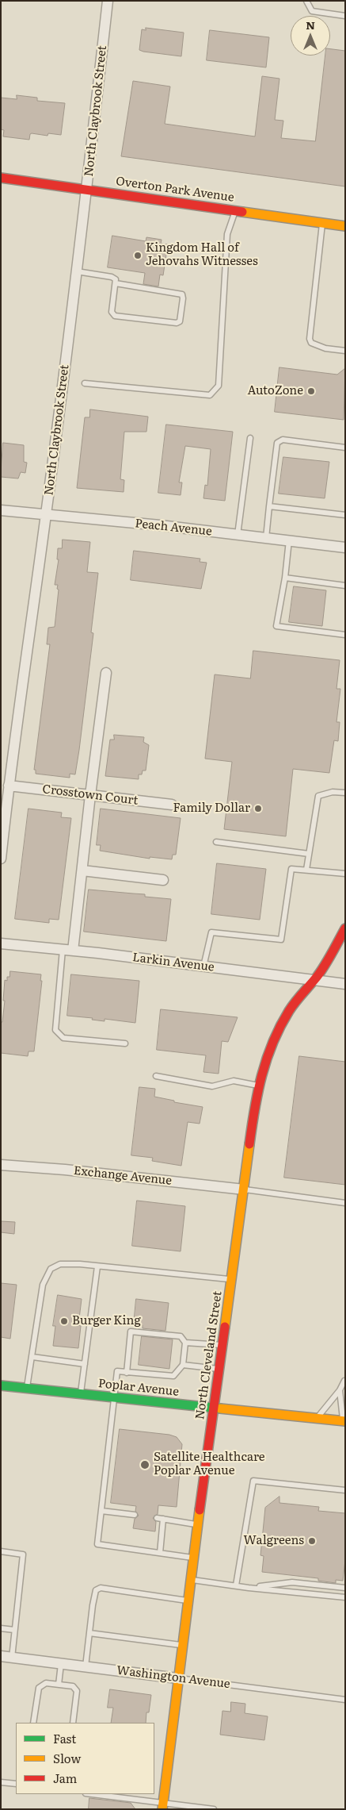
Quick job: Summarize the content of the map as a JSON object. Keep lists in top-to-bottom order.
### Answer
{
  "streets": {
    "main road": ["Overton Park Avenue", "North Cleveland Street", "Poplar Avenue"],
    "street": [
      "North Claybrook Street",
      "Peach Avenue",
      "Crosstown Court",
      "Larkin Avenue",
      "Exchange Avenue",
      "Washington Avenue"
    ]
  },
  "crossings": [
    ["North Claybrook Street", "Overton Park Avenue"],
    ["North Claybrook Street", "Peach Avenue"],
    ["North Claybrook Street", "Crosstown Court"],
    ["Larkin Avenue", "North Cleveland Street"],
    ["Exchange Avenue", "North Cleveland Street"],
    ["North Cleveland Street", "Poplar Avenue"],
    ["North Cleveland Street", "Washington Avenue"]
  ],
  "places": [
    "Kingdom Hall of Jehovahs Witnesses",
    "AutoZone",
    "Family Dollar",
    "Burger King",
    "Satellite Healthcare Poplar Avenue",
    "Walgreens"
  ],
  "legend": ["Fast", "Slow", "Jam"],
  "north": "top"
}
